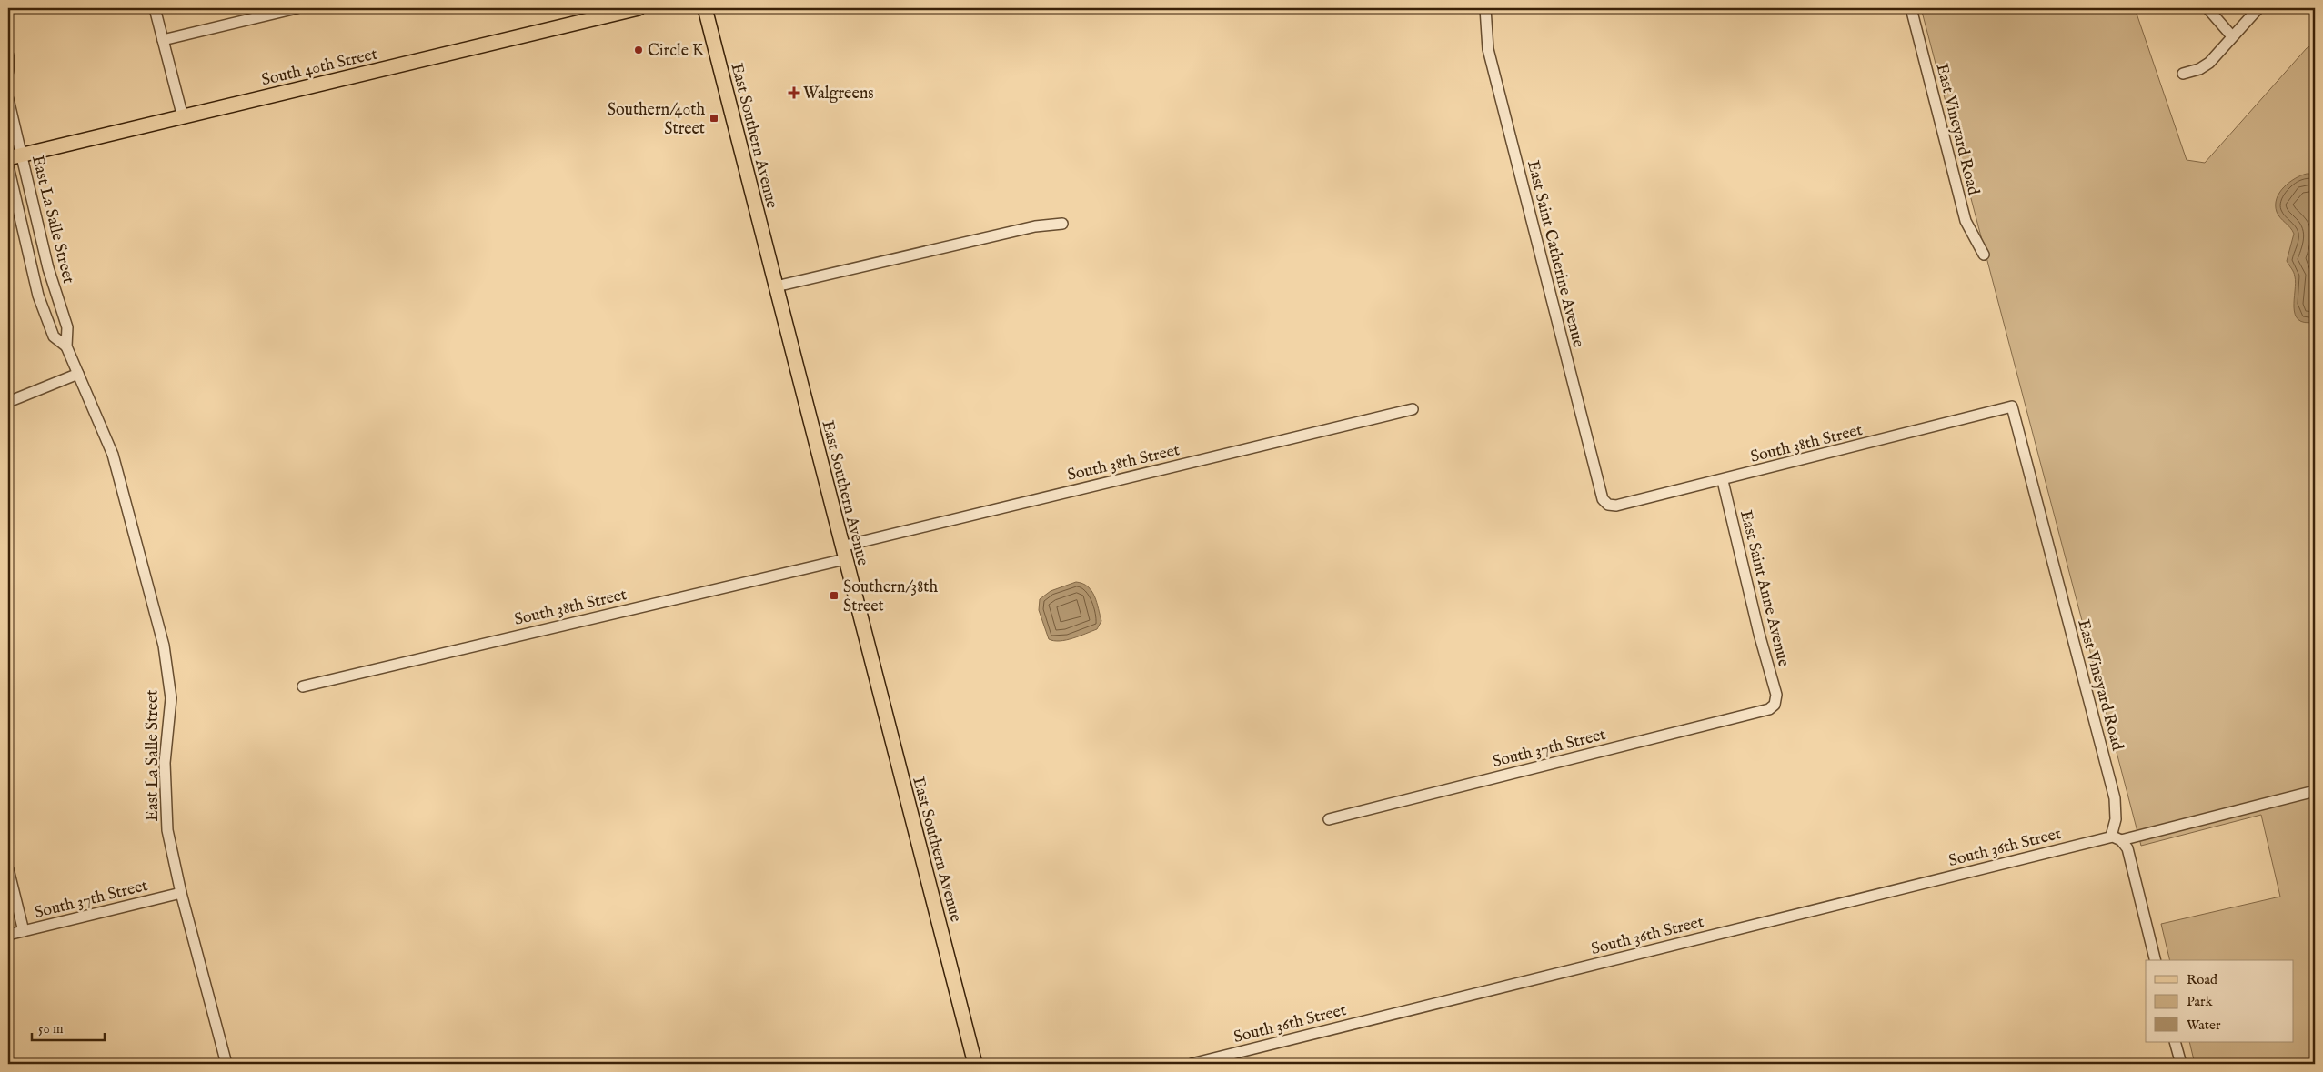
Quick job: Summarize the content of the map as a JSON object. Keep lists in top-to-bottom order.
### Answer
{
  "streets": {
    "main road": ["South 40th Street", "East Southern Avenue"],
    "street": [
      "East Vineyard Road",
      "East La Salle Street",
      "East Saint Catherine Avenue",
      "South 38th Street",
      "East Saint Anne Avenue",
      "South 37th Street",
      "South 36th Street"
    ]
  },
  "crossings": [
    ["South 40th Street", "East La Salle Street"],
    ["East Vineyard Road", "South 38th Street"],
    ["East Vineyard Road", "South 36th Street"],
    ["East Southern Avenue", "South 38th Street"],
    ["East La Salle Street", "South 37th Street"],
    ["East Saint Catherine Avenue", "South 38th Street"],
    ["South 38th Street", "East Saint Anne Avenue"],
    ["East Saint Anne Avenue", "South 37th Street"]
  ],
  "places": {
    "other": ["Circle K"],
    "health": ["Walgreens"],
    "transit": ["Southern/40th Street", "Southern/38th Street"]
  },
  "legend": ["Road", "Park", "Water"],
  "scale_bar": "50 m"
}
